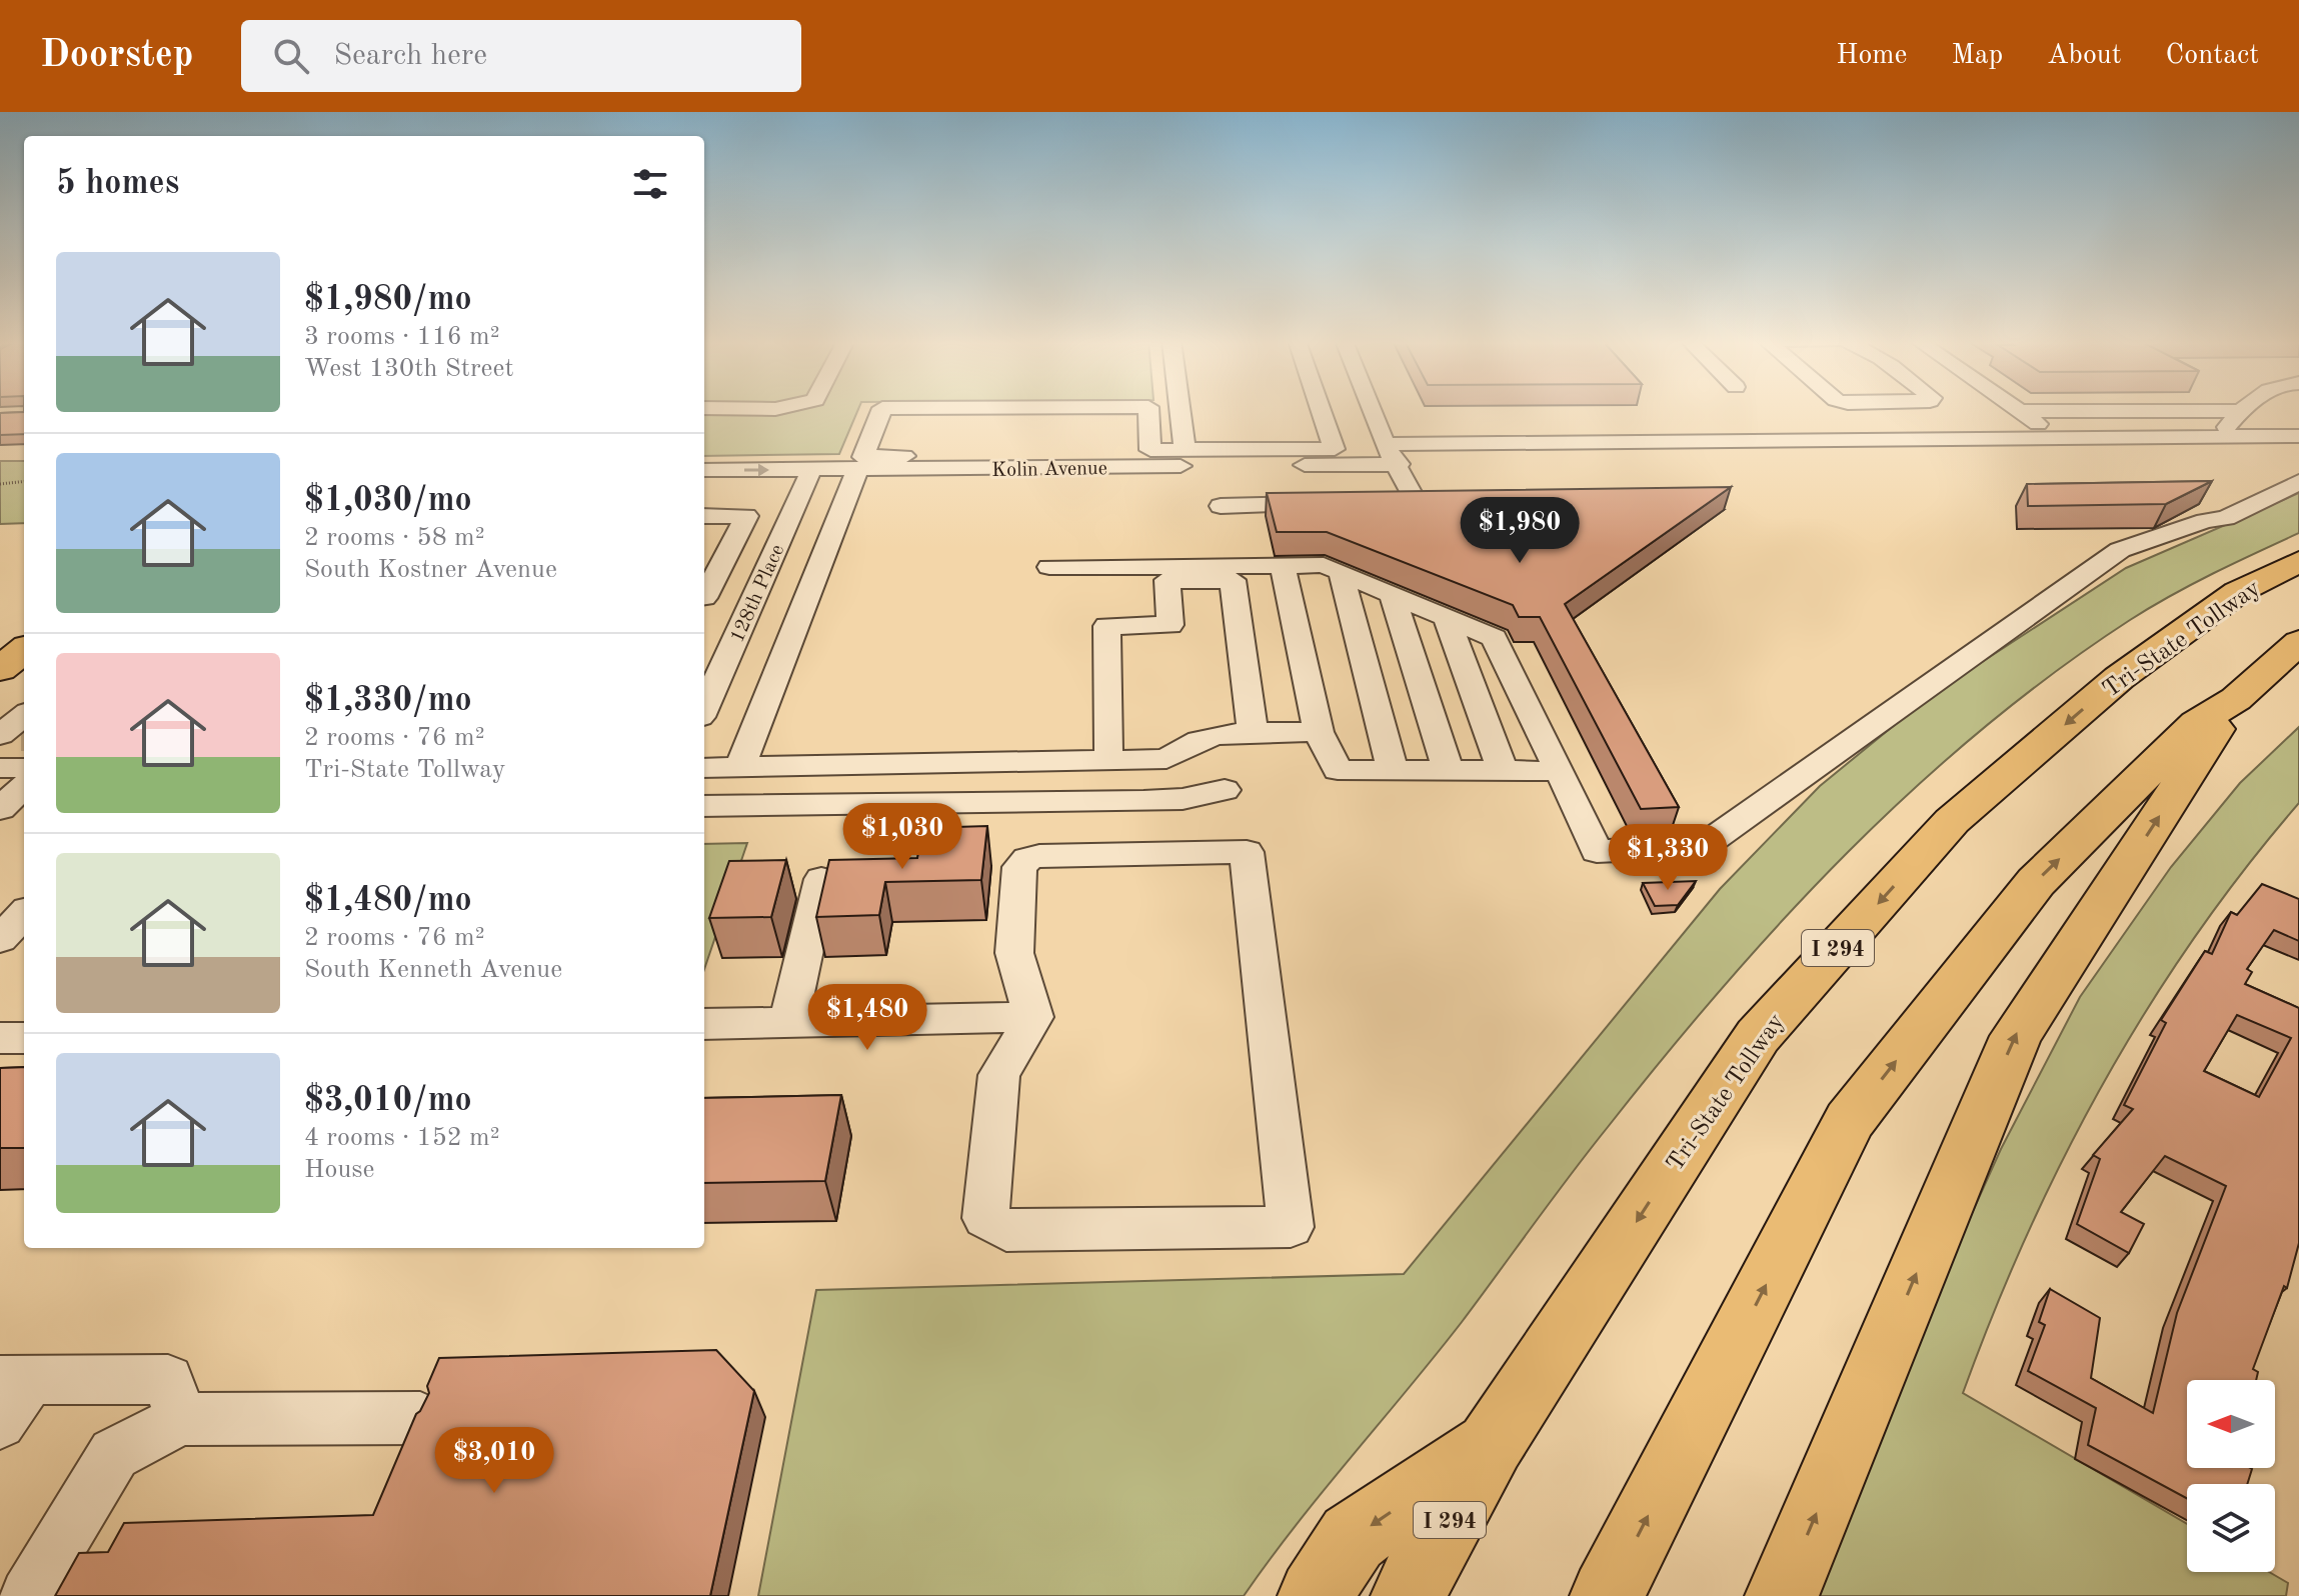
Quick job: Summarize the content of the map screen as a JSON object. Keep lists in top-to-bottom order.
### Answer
{
  "streets": {
    "main road": ["Tri-State Tollway", "I 294"],
    "street": ["Kolin Avenue", "128th Place"]
  },
  "crossings": [
    ["Kolin Avenue", "128th Place"]
  ],
  "north": "left",
  "page": {
    "header": "Doorstep",
    "search": "Search here",
    "nav": [
      "Home",
      "Map",
      "About",
      "Contact"
    ],
    "heading": "5 homes",
    "list": [
      {
        "name": "$1,980/mo",
        "note": "3 rooms · 116 m² · West 130th Street"
      },
      {
        "name": "$1,030/mo",
        "note": "2 rooms · 58 m² · South Kostner Avenue"
      },
      {
        "name": "$1,330/mo",
        "note": "2 rooms · 76 m² · Tri-State Tollway"
      },
      {
        "name": "$1,480/mo",
        "note": "2 rooms · 76 m² · South Kenneth Avenue"
      },
      {
        "name": "$3,010/mo",
        "note": "4 rooms · 152 m² · House"
      }
    ],
    "price": [
      "$1,980",
      "$1,030",
      "$1,330",
      "$1,480",
      "$3,010"
    ]
  }
}
